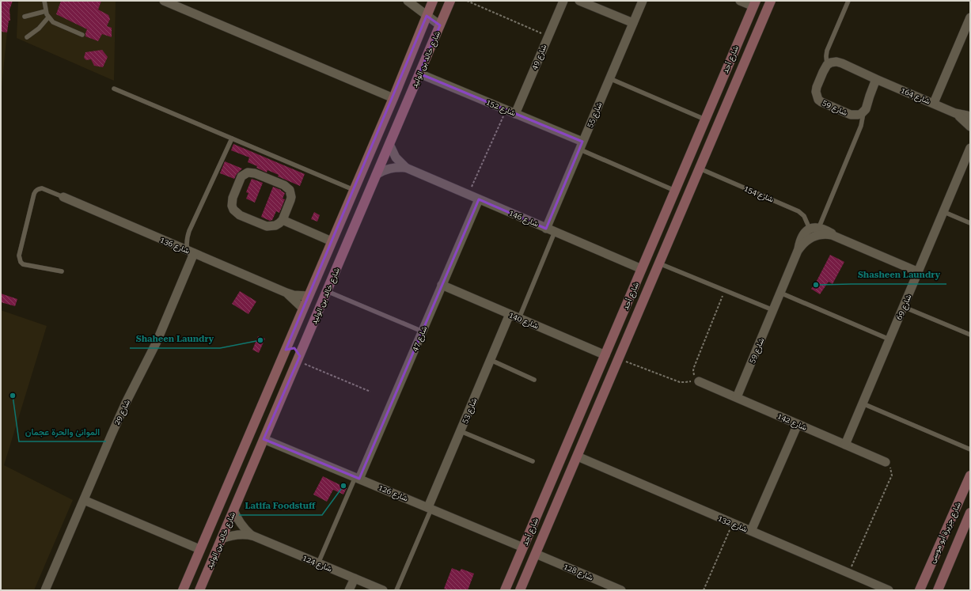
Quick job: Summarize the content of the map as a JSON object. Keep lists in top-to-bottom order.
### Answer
{
  "streets": {
    "main road": ["شارع خالد بن الوليد", "شارع أحد", "شارع جزيرة أبو موسى"],
    "street": [
      "شارع 49",
      "شارع 164",
      "شارع 152",
      "شارع 59",
      "شارع 55",
      "شارع 146",
      "شارع 136",
      "شارع 69",
      "شارع 140",
      "شارع 47",
      "شارع 53",
      "شارع 29",
      "شارع 142",
      "شارع 126",
      "شارع 132",
      "شارع 124",
      "شارع 128"
    ],
    "lane": ["شارع 154"]
  },
  "crossings": [
    ["شارع 49", "شارع 152"],
    ["شارع خالد بن الوليد", "شارع 152"],
    ["شارع خالد بن الوليد", "شارع 146"],
    ["شارع خالد بن الوليد", "شارع 136"],
    ["شارع خالد بن الوليد", "شارع 126"],
    ["شارع خالد بن الوليد", "شارع 124"],
    ["شارع أحد", "شارع 154"],
    ["شارع أحد", "شارع 146"],
    ["شارع أحد", "شارع 140"],
    ["شارع أحد", "شارع 126"],
    ["شارع أحد", "شارع 132"],
    ["شارع أحد", "شارع 128"],
    ["شارع 164", "شارع 59"],
    ["شارع 152", "شارع 55"],
    ["شارع 59", "شارع 154"],
    ["شارع 59", "شارع 142"],
    ["شارع 55", "شارع 146"],
    ["شارع 146", "شارع 47"],
    ["شارع 136", "شارع 29"],
    ["شارع 69", "شارع 142"],
    ["شارع 140", "شارع 47"],
    ["شارع 140", "شارع 53"],
    ["شارع 47", "شارع 126"],
    ["شارع 53", "شارع 126"]
  ],
  "places": [
    "Shasheen Laundry",
    "Shaheen Laundry",
    "الموانئ والحرة عجمان",
    "Latifa Foodstuff"
  ]
}
